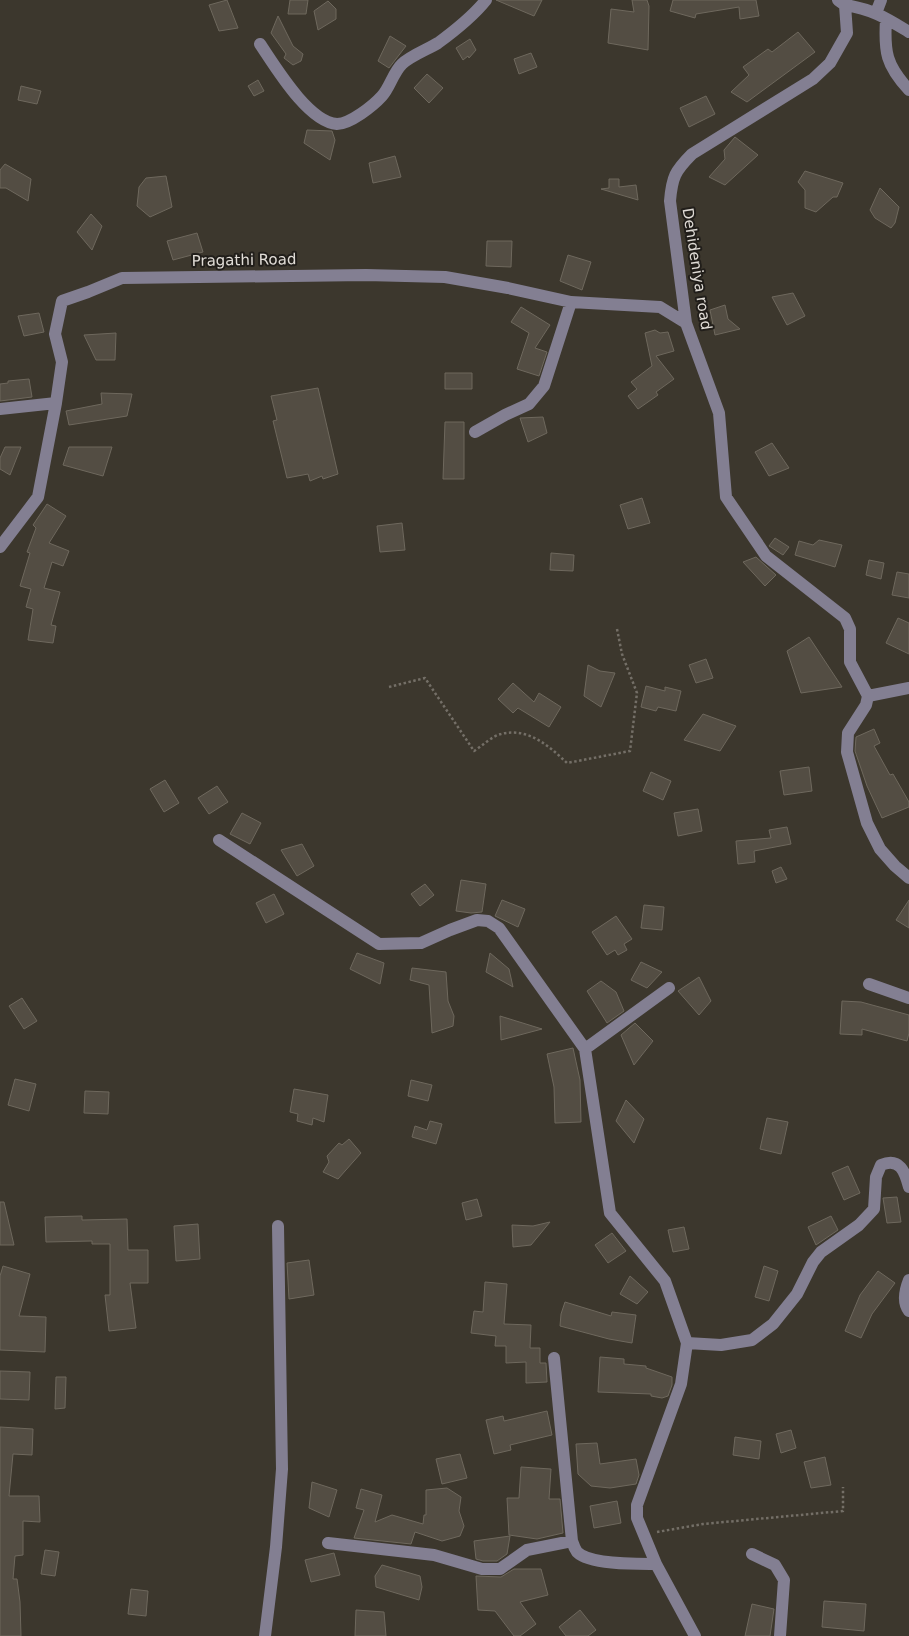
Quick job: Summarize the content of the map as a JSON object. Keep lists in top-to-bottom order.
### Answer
{
  "streets": {
    "street": ["Pragathi Road", "Dehideniya road"]
  },
  "crossings": [
    ["Pragathi Road", "Dehideniya road"]
  ]
}
